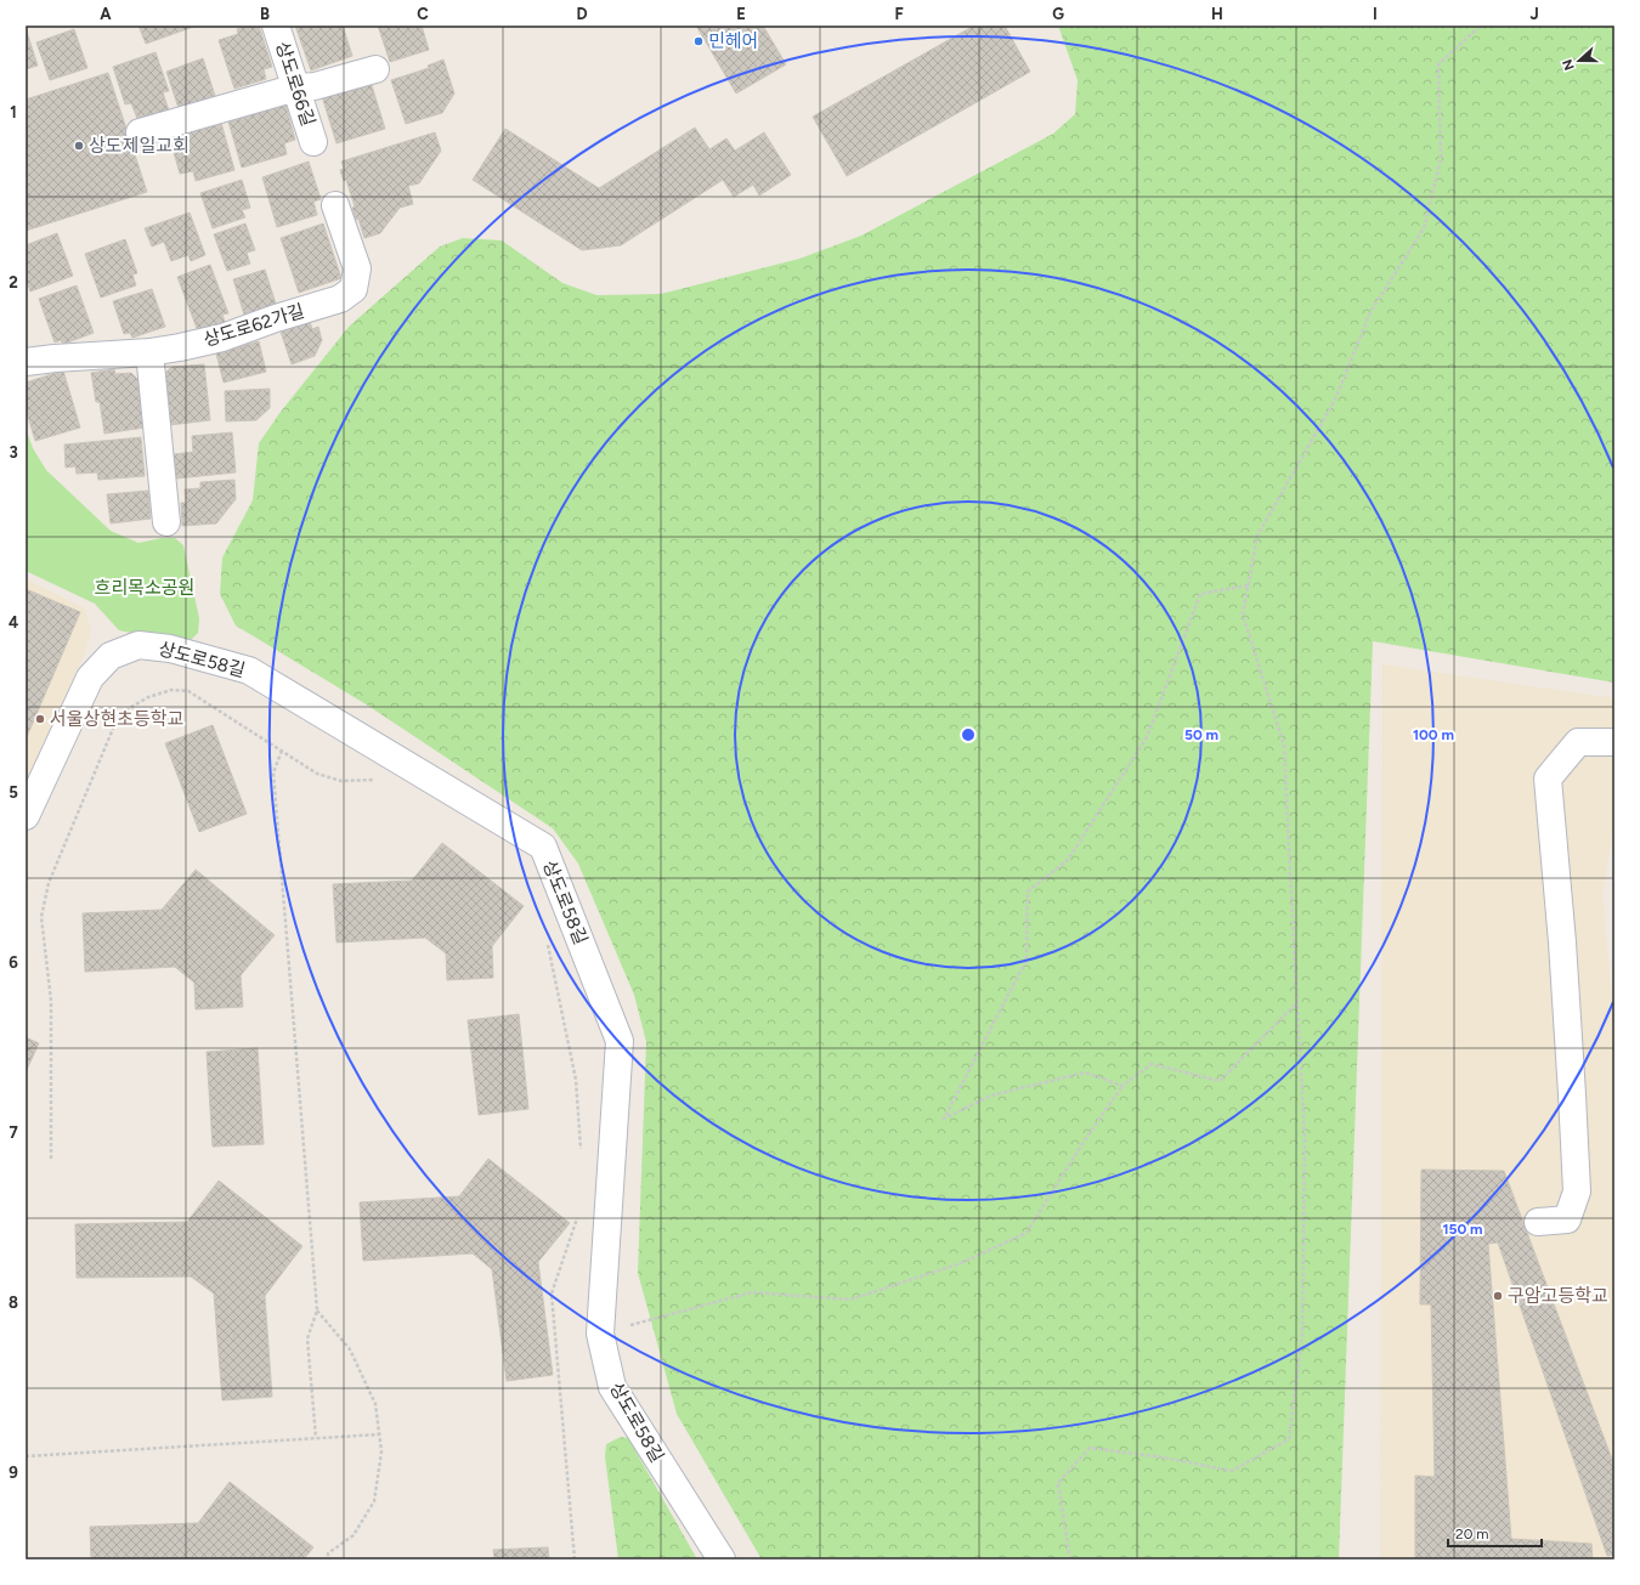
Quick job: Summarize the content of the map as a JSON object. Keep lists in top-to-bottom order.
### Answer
{
  "streets": {
    "lane": ["상도로66길", "상도로62가길", "상도로58길"]
  },
  "parks": ["흐리목소공원"],
  "places": [
    "민헤어",
    "상도제일교회",
    "서울상현초등학교",
    "구암고등학교"
  ],
  "scale_bar": "20 m",
  "north": "left",
  "grid": {
    "columns": [
      "A",
      "B",
      "C",
      "D",
      "E",
      "F",
      "G",
      "H",
      "I",
      "J"
    ],
    "rows": [
      "1",
      "2",
      "3",
      "4",
      "5",
      "6",
      "7",
      "8",
      "9"
    ]
  },
  "rings": ["50 m", "100 m", "150 m"]
}
